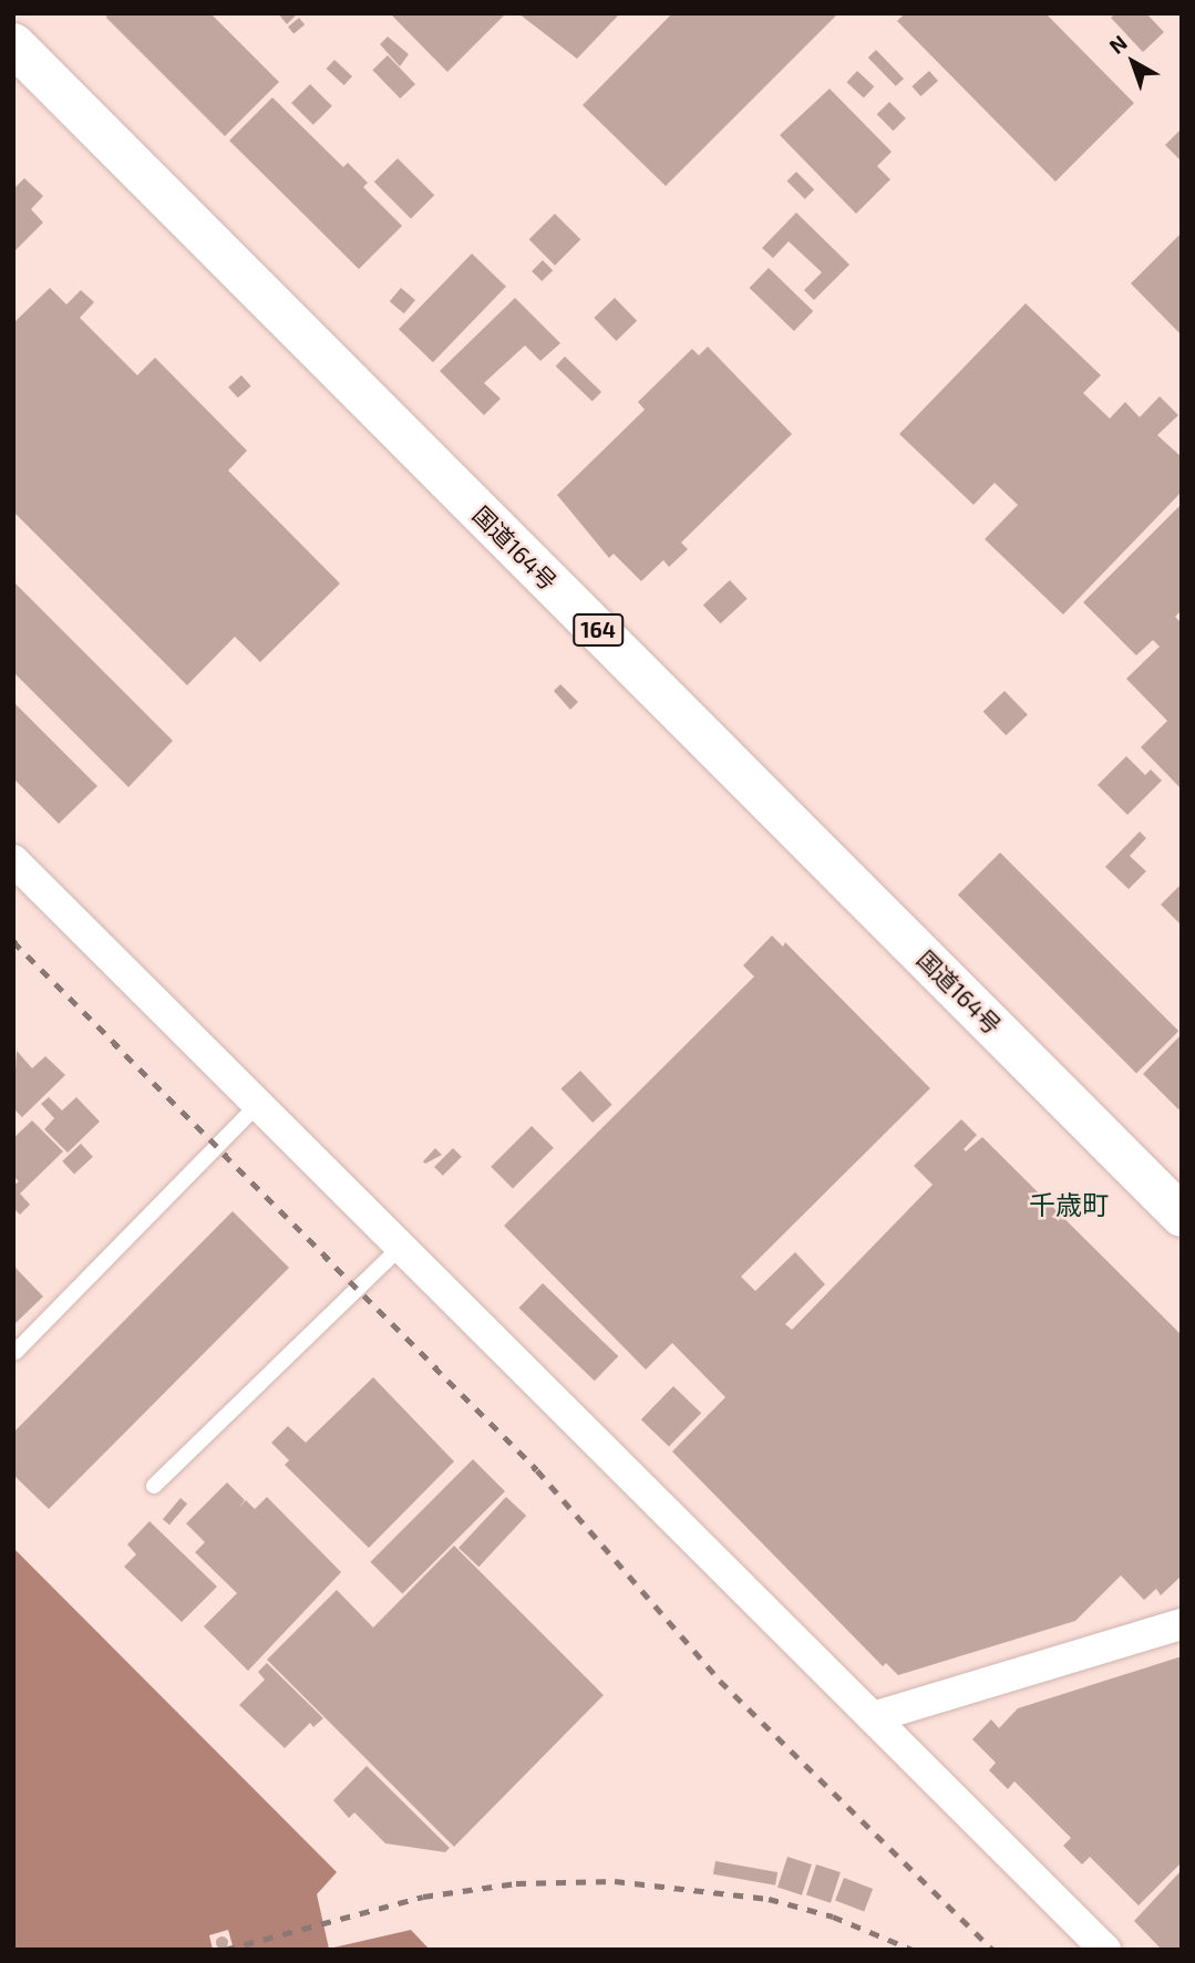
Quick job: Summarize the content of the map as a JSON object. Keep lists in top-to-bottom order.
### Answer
{
  "streets": {
    "highway": ["国道164号", "164"]
  },
  "districts": ["千歳町"],
  "north": "top left"
}
